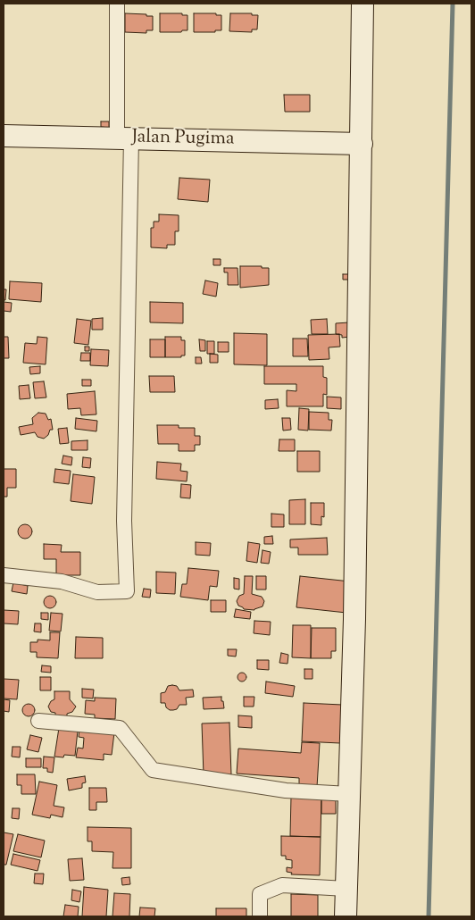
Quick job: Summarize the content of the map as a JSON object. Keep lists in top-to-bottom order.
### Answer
{
  "streets": {
    "main road": ["Jalan Pugima"]
  }
}
